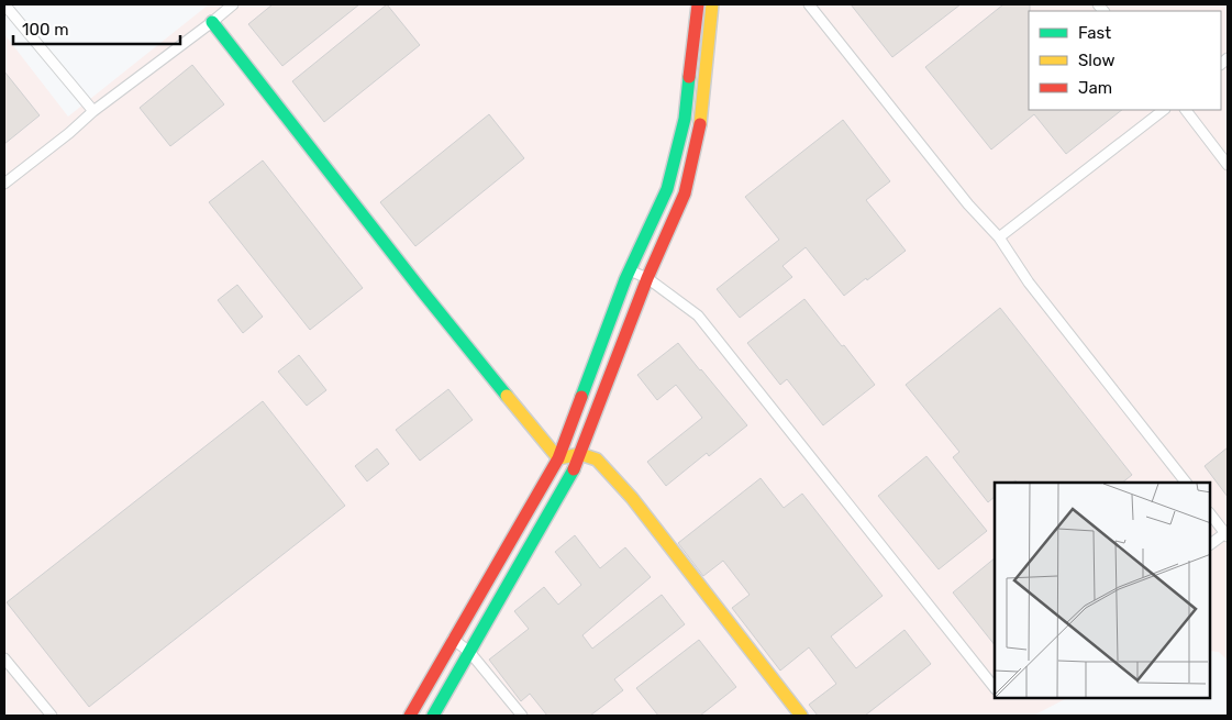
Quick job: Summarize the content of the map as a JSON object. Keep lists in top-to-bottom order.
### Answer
{
  "legend": ["Fast", "Slow", "Jam"],
  "scale_bar": "100 m"
}
